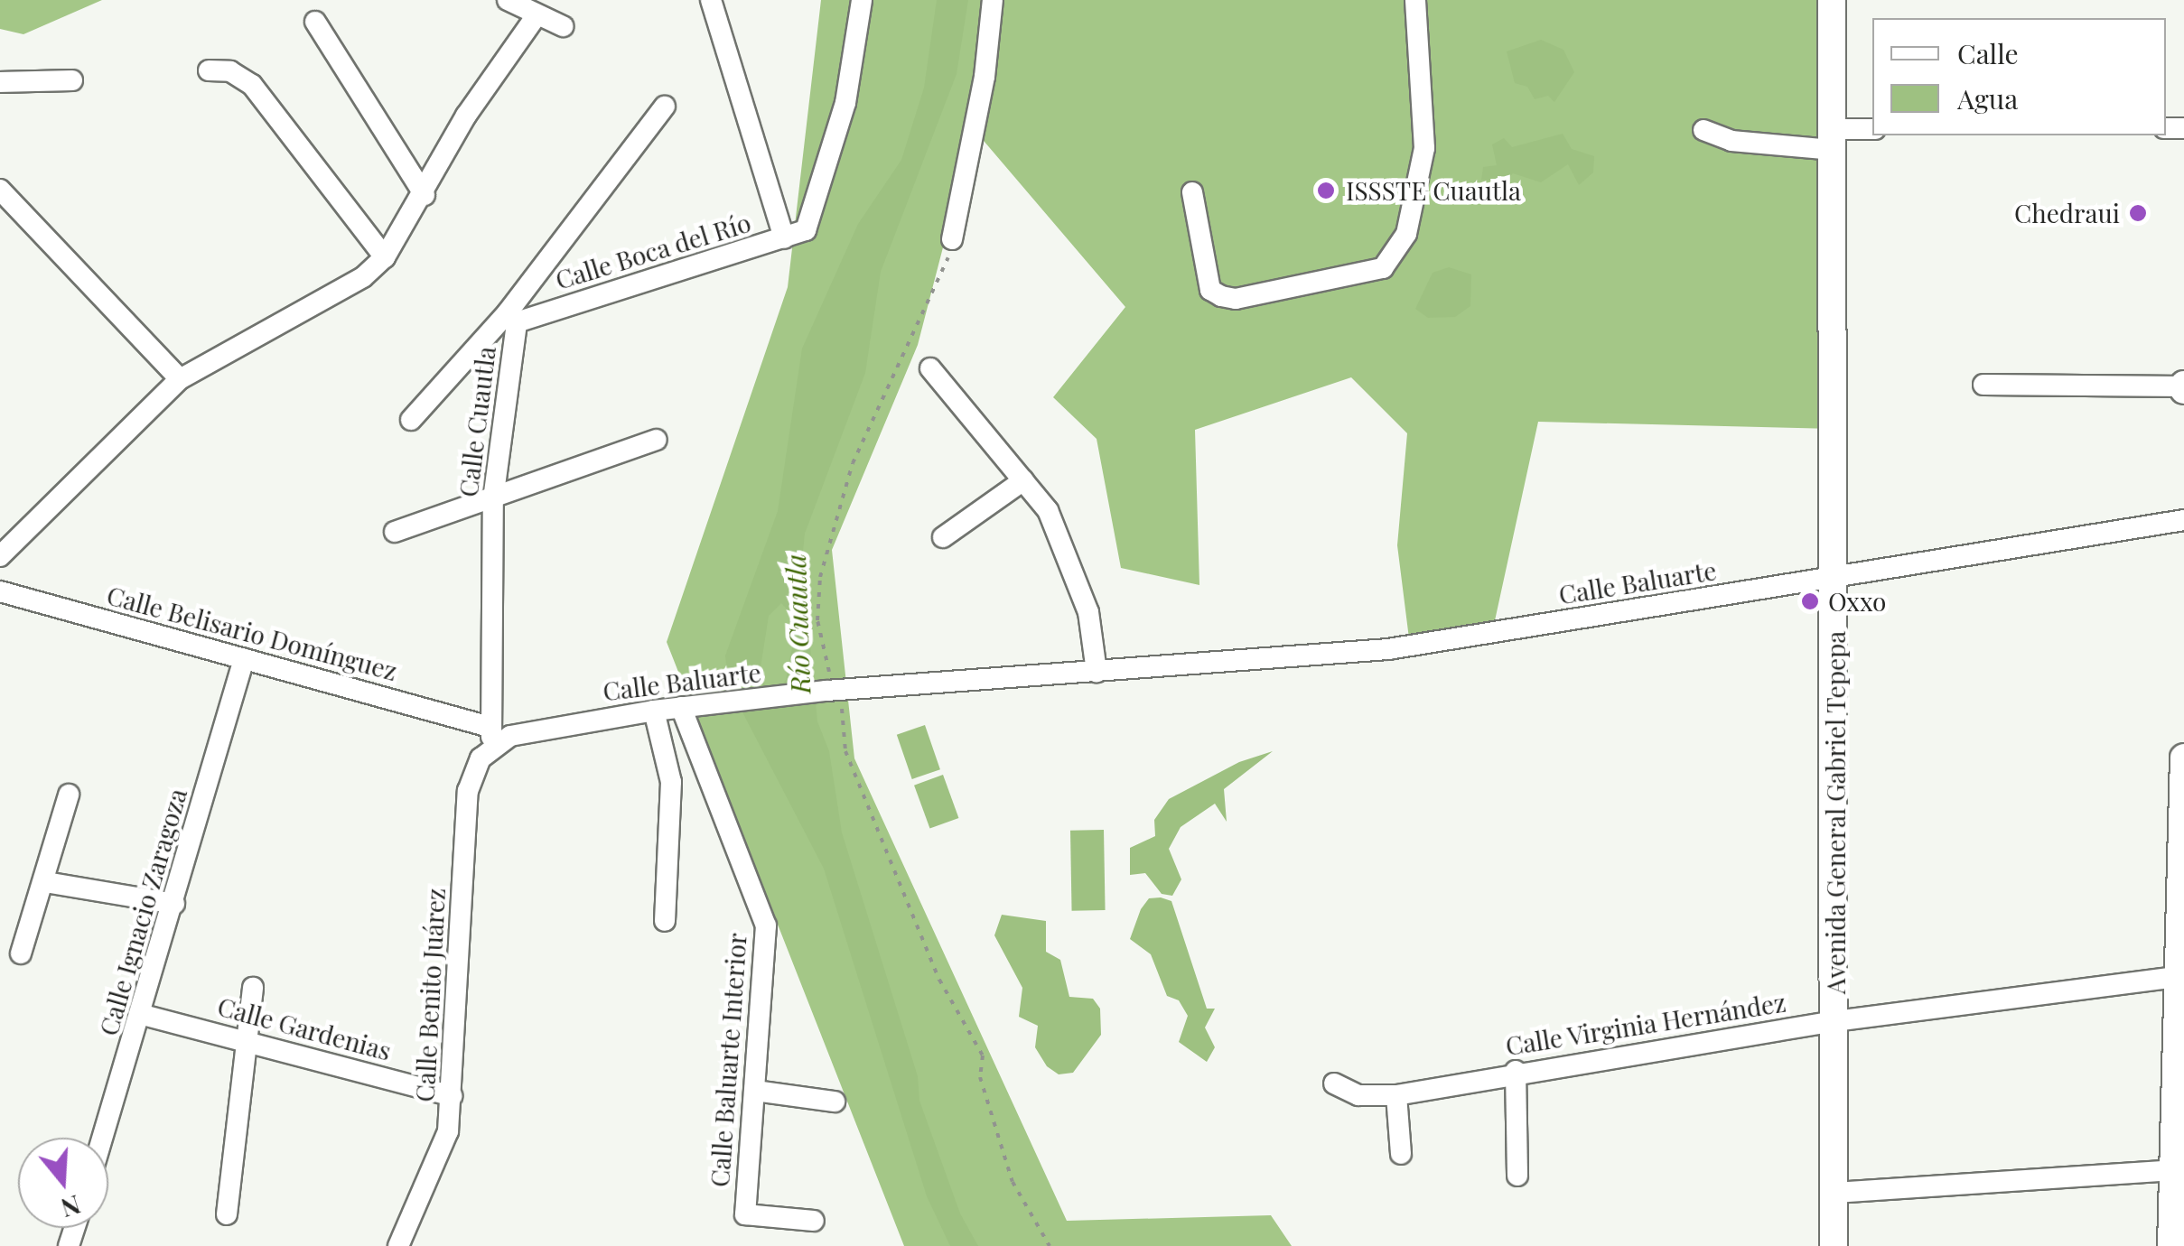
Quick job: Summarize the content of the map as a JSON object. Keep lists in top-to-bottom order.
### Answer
{
  "streets": {
    "main road": ["Avenida General Gabriel Tepepa"],
    "street": [
      "Calle Boca del Río",
      "Calle Cuautla",
      "Calle Baluarte",
      "Calle Belisario Domínguez",
      "Calle Ignacio Zaragoza",
      "Calle Benito Juárez",
      "Calle Virginia Hernández",
      "Calle Gardenias",
      "Calle Baluarte Interior"
    ]
  },
  "crossings": [
    ["Calle Boca del Río", "Calle Cuautla"],
    ["Calle Cuautla", "Calle Baluarte"],
    ["Calle Cuautla", "Calle Belisario Domínguez"],
    ["Calle Cuautla", "Calle Benito Juárez"],
    ["Calle Baluarte", "Calle Belisario Domínguez"],
    ["Calle Baluarte", "Avenida General Gabriel Tepepa"],
    ["Calle Baluarte", "Calle Benito Juárez"],
    ["Calle Baluarte", "Calle Baluarte Interior"],
    ["Calle Belisario Domínguez", "Calle Ignacio Zaragoza"],
    ["Calle Belisario Domínguez", "Calle Benito Juárez"],
    ["Avenida General Gabriel Tepepa", "Calle Virginia Hernández"],
    ["Calle Ignacio Zaragoza", "Calle Gardenias"],
    ["Calle Benito Juárez", "Calle Gardenias"]
  ],
  "water": ["Río Cuautla"],
  "places": ["ISSSTE Cuautla", "Chedraui", "Oxxo"],
  "legend": ["Calle", "Agua"],
  "north": "bottom"
}
